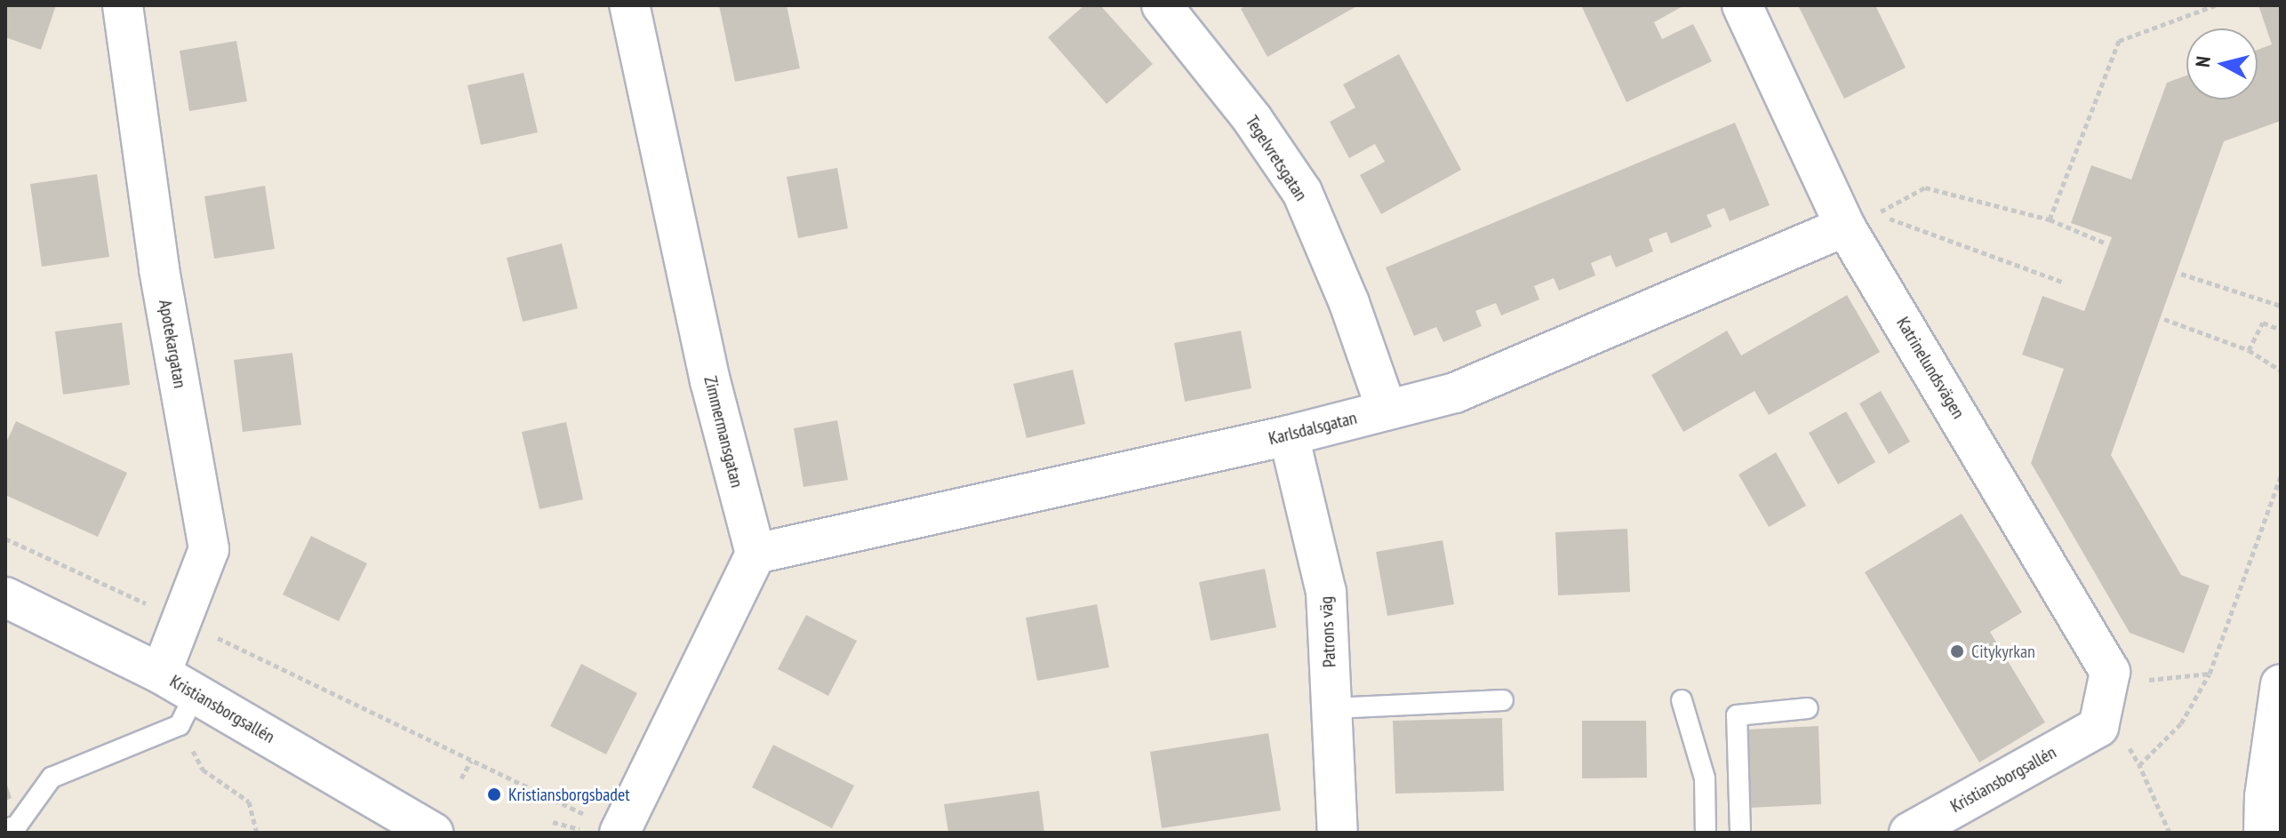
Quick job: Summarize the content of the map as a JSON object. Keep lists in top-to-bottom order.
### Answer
{
  "streets": {
    "street": [
      "Tegelvretsgatan",
      "Apotekargatan",
      "Katrinelundsvägen",
      "Karlsdalsgatan",
      "Zimmermansgatan",
      "Patrons väg",
      "Kristiansborgsallén"
    ]
  },
  "crossings": [
    ["Tegelvretsgatan", "Karlsdalsgatan"],
    ["Apotekargatan", "Kristiansborgsallén"],
    ["Katrinelundsvägen", "Karlsdalsgatan"],
    ["Katrinelundsvägen", "Kristiansborgsallén"],
    ["Karlsdalsgatan", "Zimmermansgatan"],
    ["Karlsdalsgatan", "Patrons väg"]
  ],
  "places": ["Citykyrkan", "Kristiansborgsbadet"],
  "north": "left"
}
